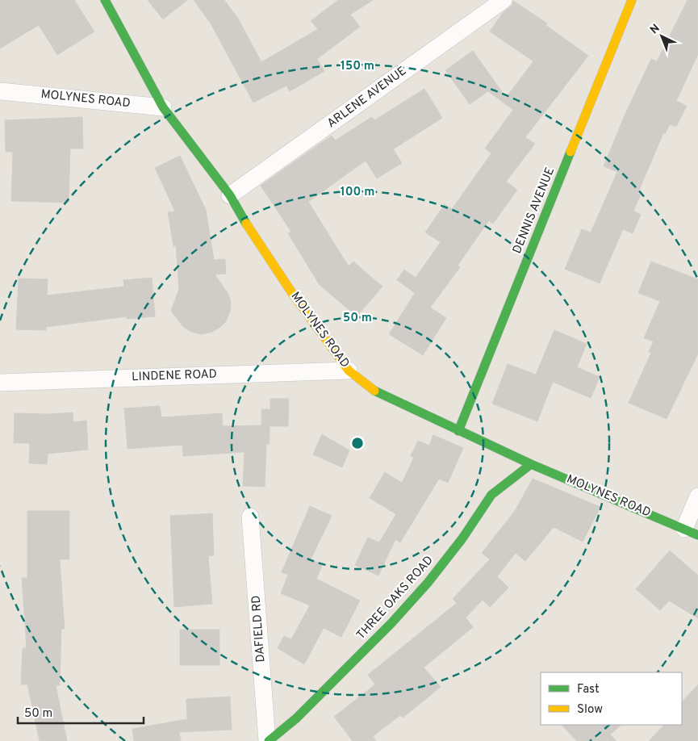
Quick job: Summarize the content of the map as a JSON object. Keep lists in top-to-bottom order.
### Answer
{
  "streets": {
    "street": [
      "ARLENE AVENUE",
      "MOLYNES ROAD",
      "DENNIS AVENUE",
      "LINDENE ROAD",
      "THREE OAKS ROAD",
      "DAFIELD RD"
    ]
  },
  "crossings": [
    ["ARLENE AVENUE", "MOLYNES ROAD"],
    ["MOLYNES ROAD", "DENNIS AVENUE"],
    ["MOLYNES ROAD", "LINDENE ROAD"],
    ["MOLYNES ROAD", "THREE OAKS ROAD"],
    ["THREE OAKS ROAD", "DAFIELD RD"]
  ],
  "legend": ["Fast", "Slow"],
  "scale_bar": "50 m",
  "north": "top left",
  "rings": ["150 m", "100 m", "50 m"]
}
